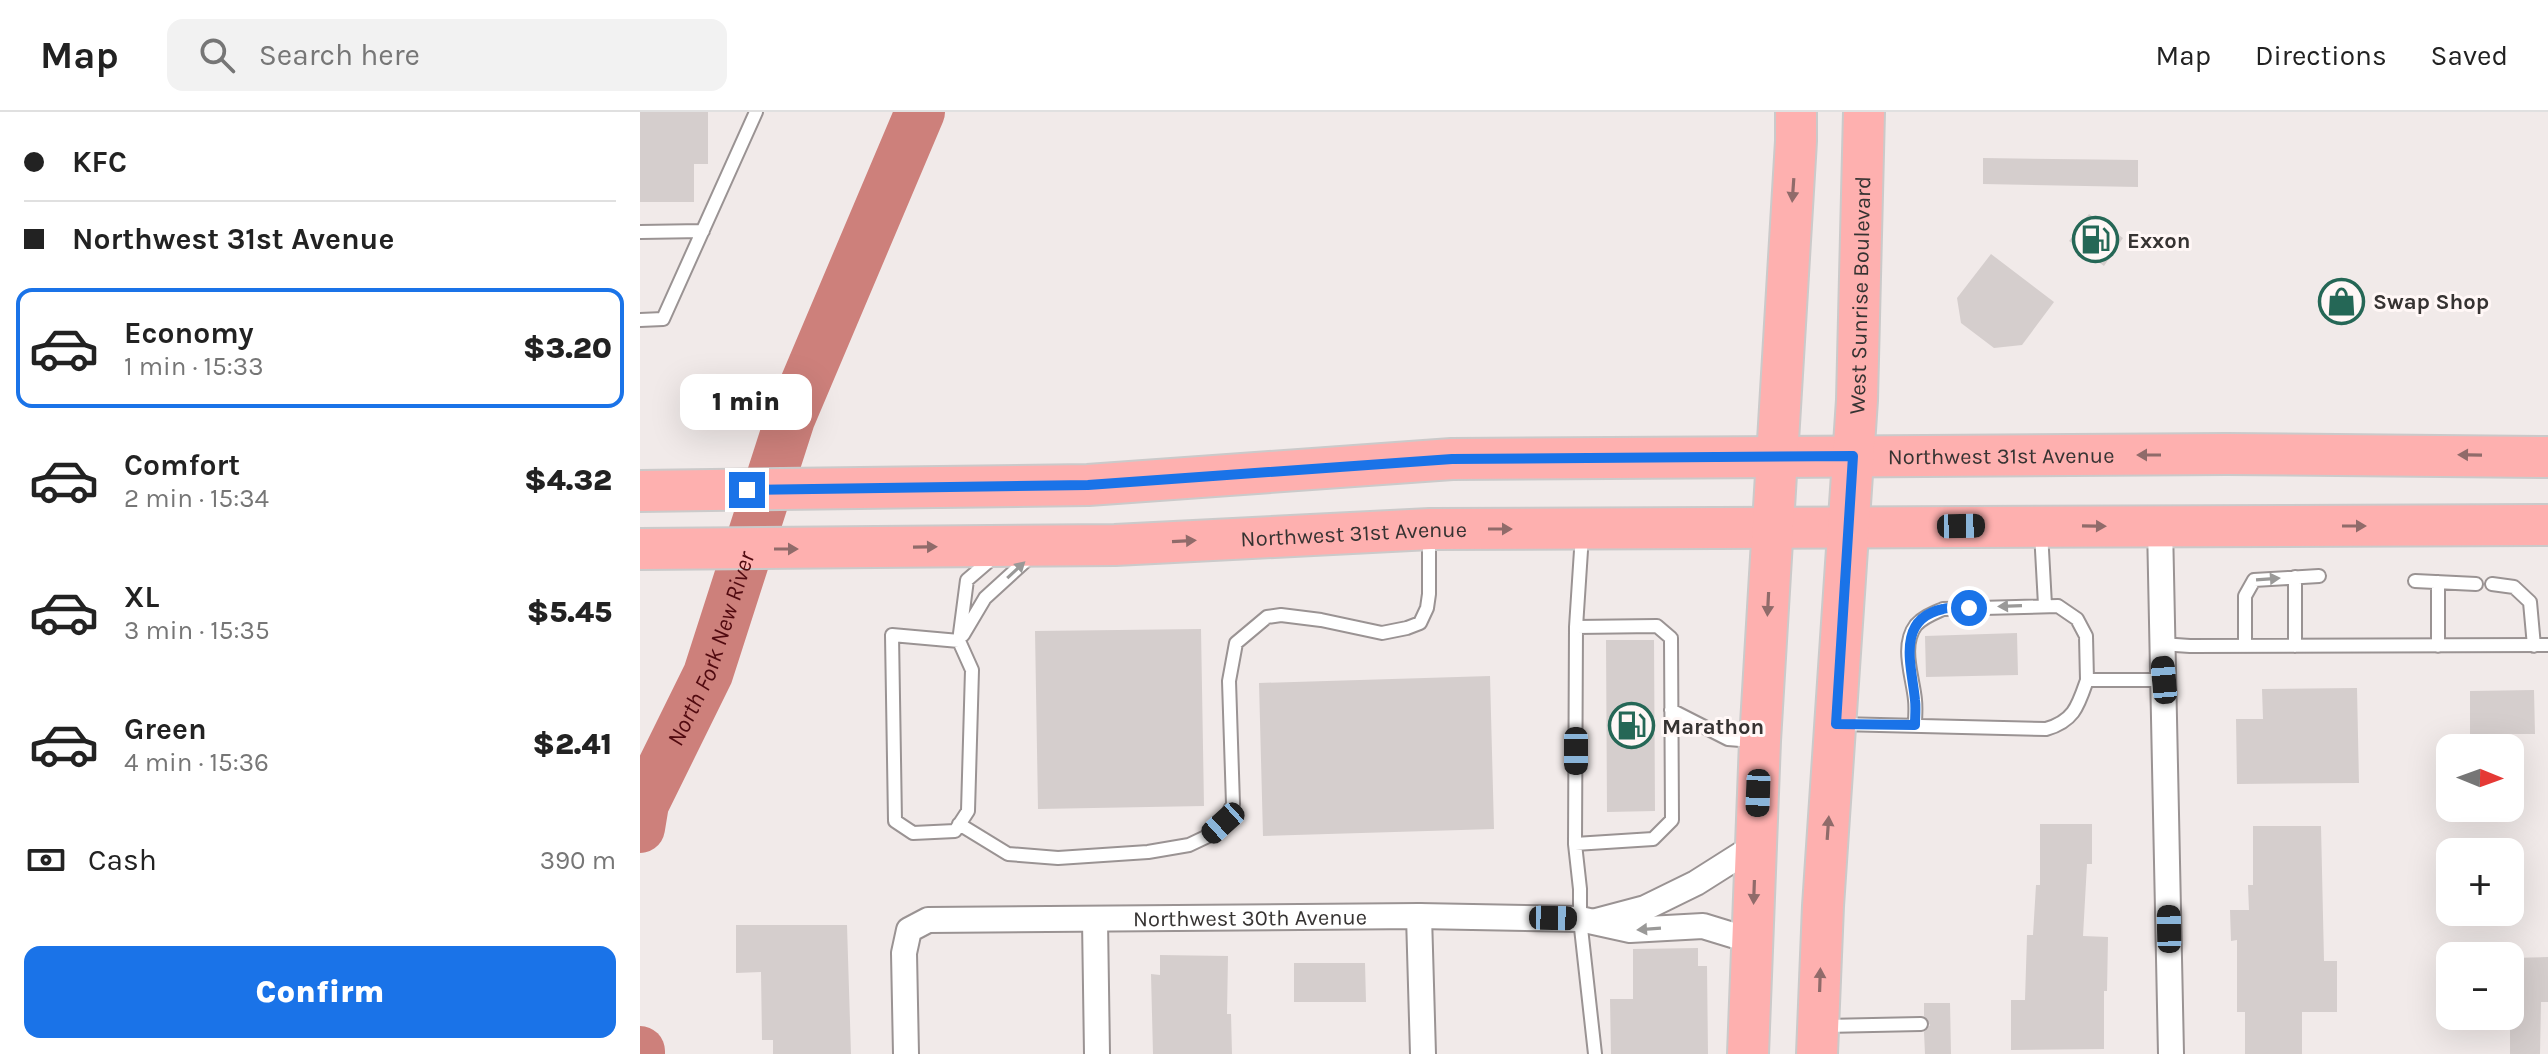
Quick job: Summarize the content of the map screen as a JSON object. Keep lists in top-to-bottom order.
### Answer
{
  "streets": {
    "main road": ["West Sunrise Boulevard", "Northwest 31st Avenue"],
    "street": ["Northwest 30th Avenue"]
  },
  "crossings": [
    ["West Sunrise Boulevard", "Northwest 31st Avenue"]
  ],
  "water": ["North Fork New River"],
  "places": {
    "fuel station": ["Exxon", "Marathon"],
    "shop": ["Swap Shop"]
  },
  "north": "right",
  "page": {
    "header": "Map",
    "search": "Search here",
    "nav": ["Map", "Directions", "Saved"],
    "banner": ["KFC", "Northwest 31st Avenue"],
    "list": [
      {
        "name": "Economy",
        "note": "1 min · 15:33",
        "value": "$3.20"
      },
      {
        "name": "Comfort",
        "note": "2 min · 15:34",
        "value": "$4.32"
      },
      {
        "name": "XL",
        "note": "3 min · 15:35",
        "value": "$5.45"
      },
      {
        "name": "Green",
        "note": "4 min · 15:36",
        "value": "$2.41"
      }
    ],
    "bubble": "1 min",
    "map_buttons": ["+", "−"],
    "pay": ["Cash", "390 m"],
    "buttons": "Confirm"
  }
}
